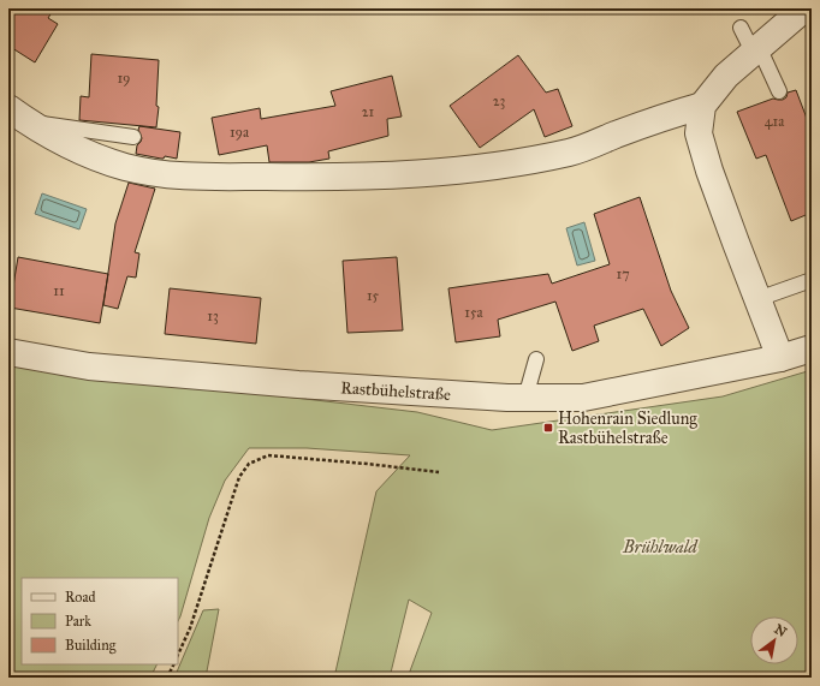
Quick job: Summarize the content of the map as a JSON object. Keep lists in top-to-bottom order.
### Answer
{
  "streets": {
    "street": ["Rastbühelstraße"]
  },
  "parks": ["Brühlwald"],
  "places": {
    "transit": ["Hohenrain Siedlung Rastbühelstraße"]
  },
  "house_numbers": [
    "19",
    "23",
    "21",
    "41a",
    "19a",
    "17",
    "11",
    "15",
    "15a",
    "13"
  ],
  "legend": ["Road", "Park", "Building"],
  "north": "top right"
}
